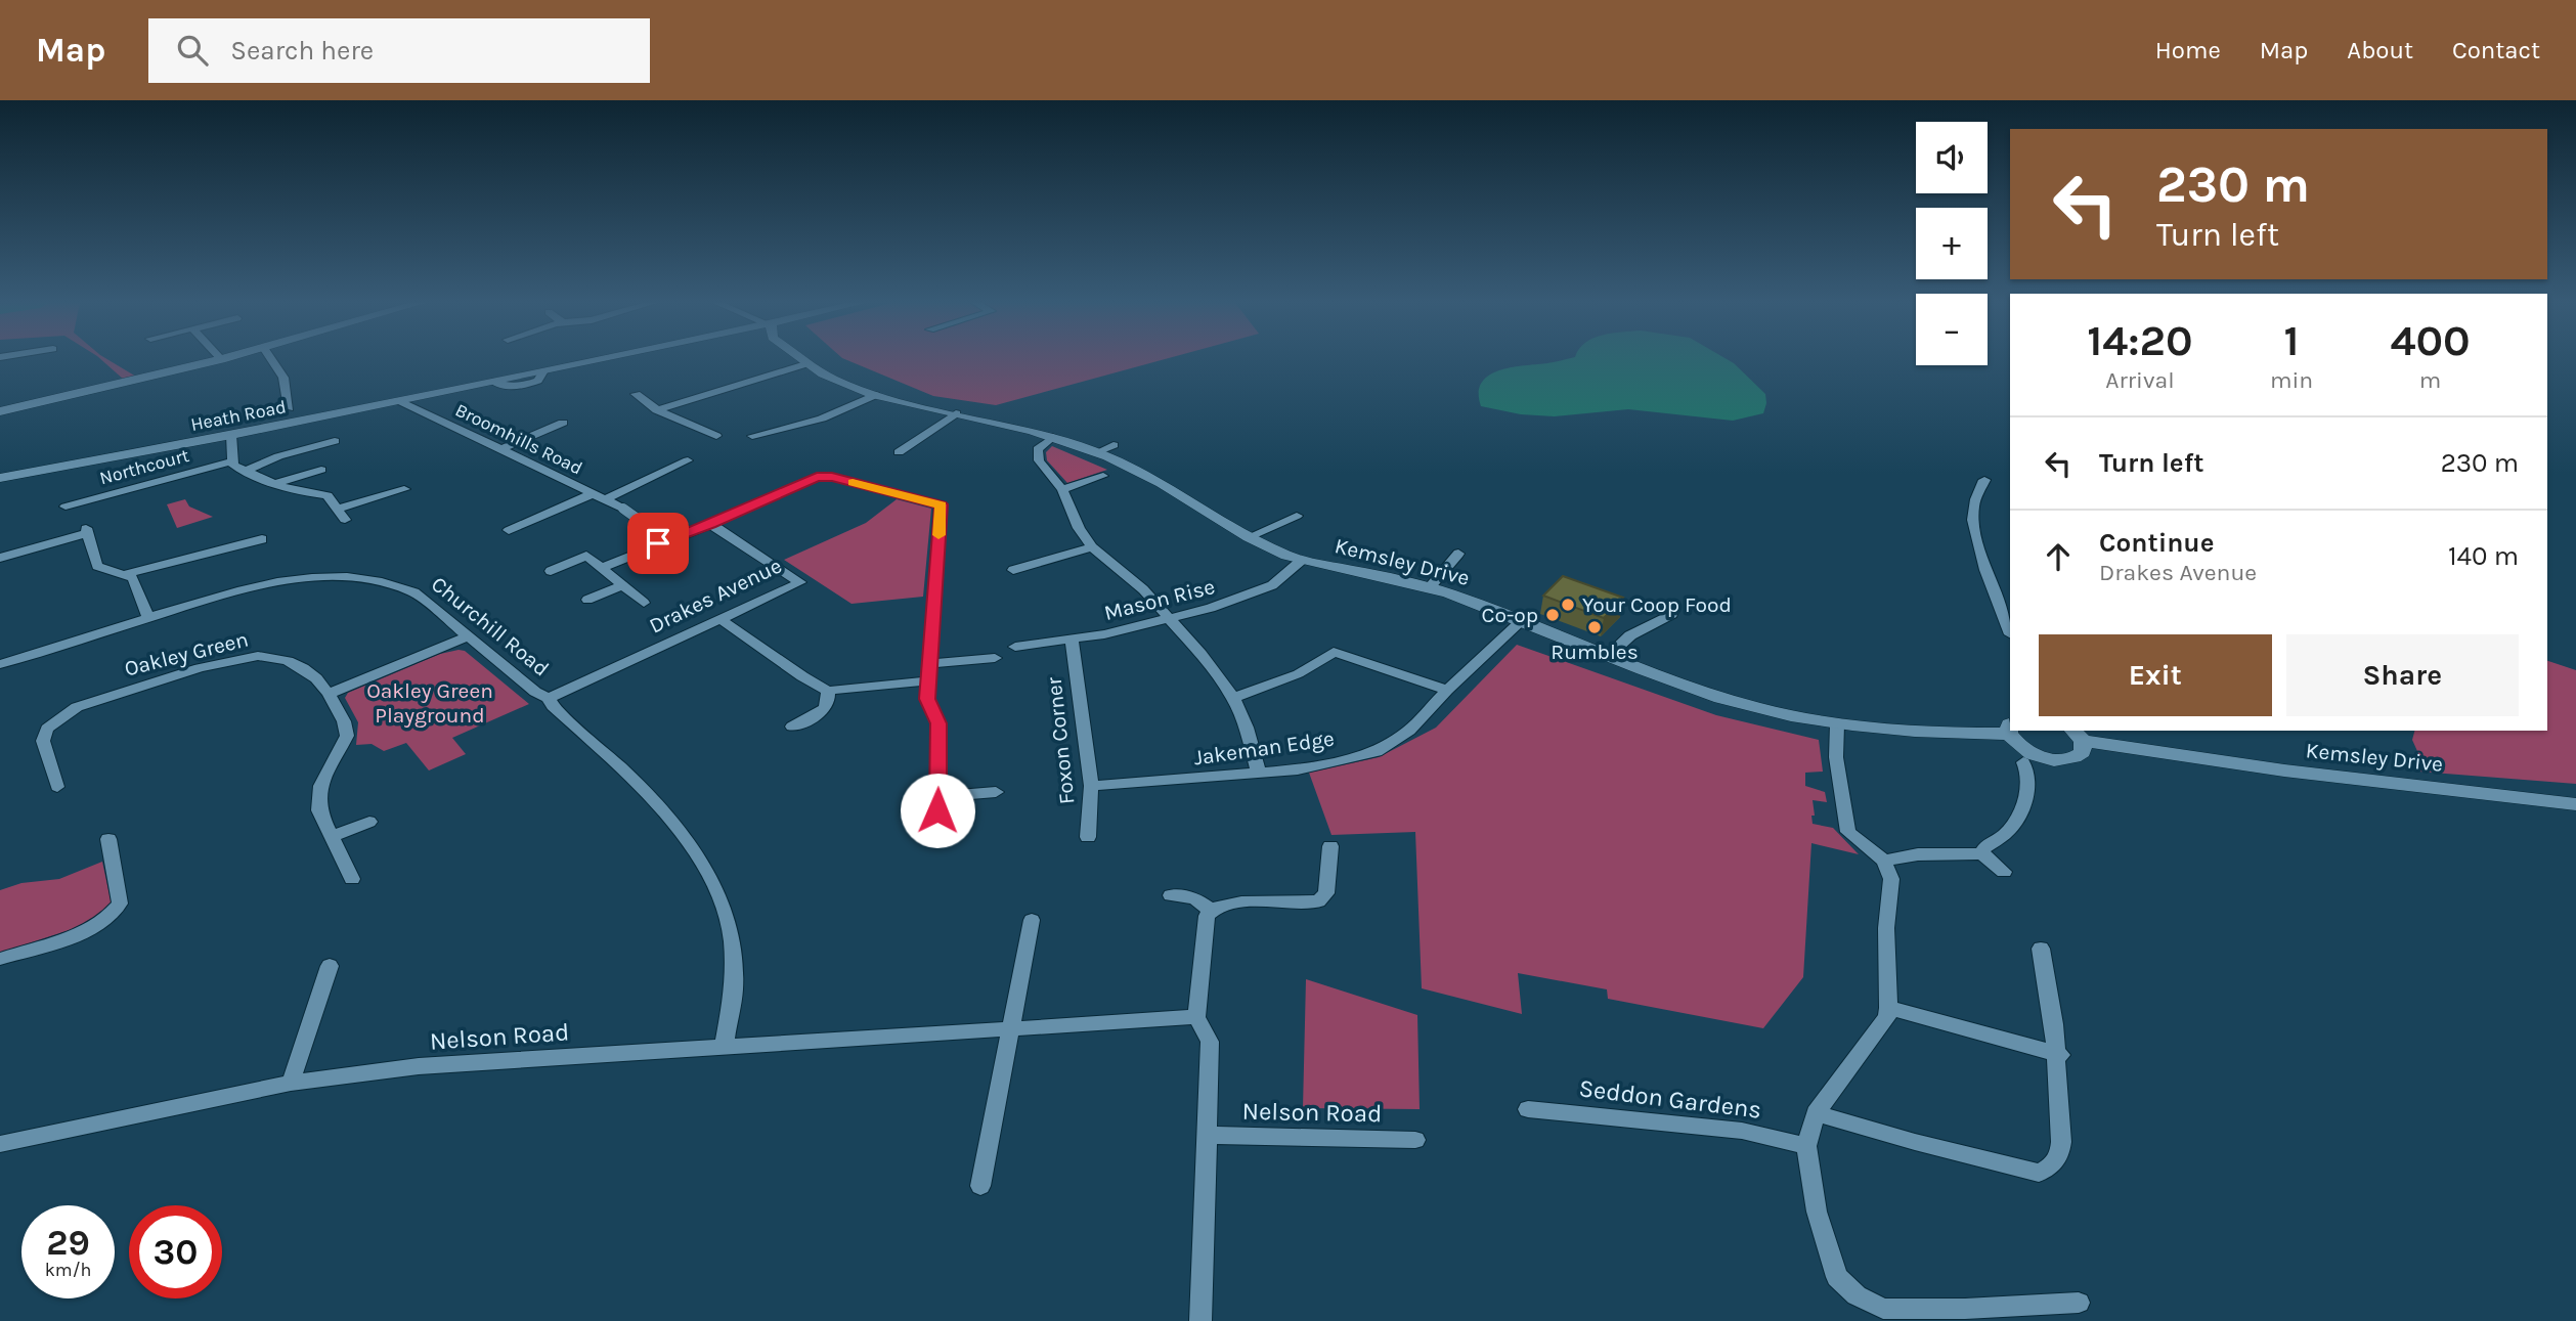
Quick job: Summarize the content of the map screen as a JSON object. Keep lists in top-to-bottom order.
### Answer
{
  "streets": {
    "street": [
      "Heath Road",
      "Broomhills Road",
      "Northcourt",
      "Kemsley Drive",
      "Drakes Avenue",
      "Mason Rise",
      "Churchill Road",
      "Oakley Green",
      "Foxon Corner",
      "Jakeman Edge",
      "Nelson Road",
      "Seddon Gardens"
    ]
  },
  "crossings": [
    ["Heath Road", "Broomhills Road"],
    ["Kemsley Drive", "Mason Rise"],
    ["Kemsley Drive", "Jakeman Edge"],
    ["Drakes Avenue", "Churchill Road"],
    ["Mason Rise", "Foxon Corner"],
    ["Churchill Road", "Nelson Road"],
    ["Foxon Corner", "Jakeman Edge"]
  ],
  "parks": ["Oakley Green Playground"],
  "places": ["Your Coop Food", "Co-op", "Rumbles"],
  "page": {
    "header": "Map",
    "search": "Search here",
    "nav": [
      "Home",
      "Map",
      "About",
      "Contact"
    ],
    "map_buttons": ["+", "−"],
    "turn": ["230 m", "Turn left"],
    "eta": [
      "14:20",
      "Arrival",
      "1",
      "min",
      "400",
      "m"
    ],
    "list": [
      {
        "name": "Turn left",
        "value": "230 m"
      },
      {
        "name": "Continue",
        "note": "Drakes Avenue",
        "value": "140 m"
      }
    ],
    "buttons": ["Exit", "Share"],
    "speed": "29 km/h",
    "limit": "30"
  }
}
